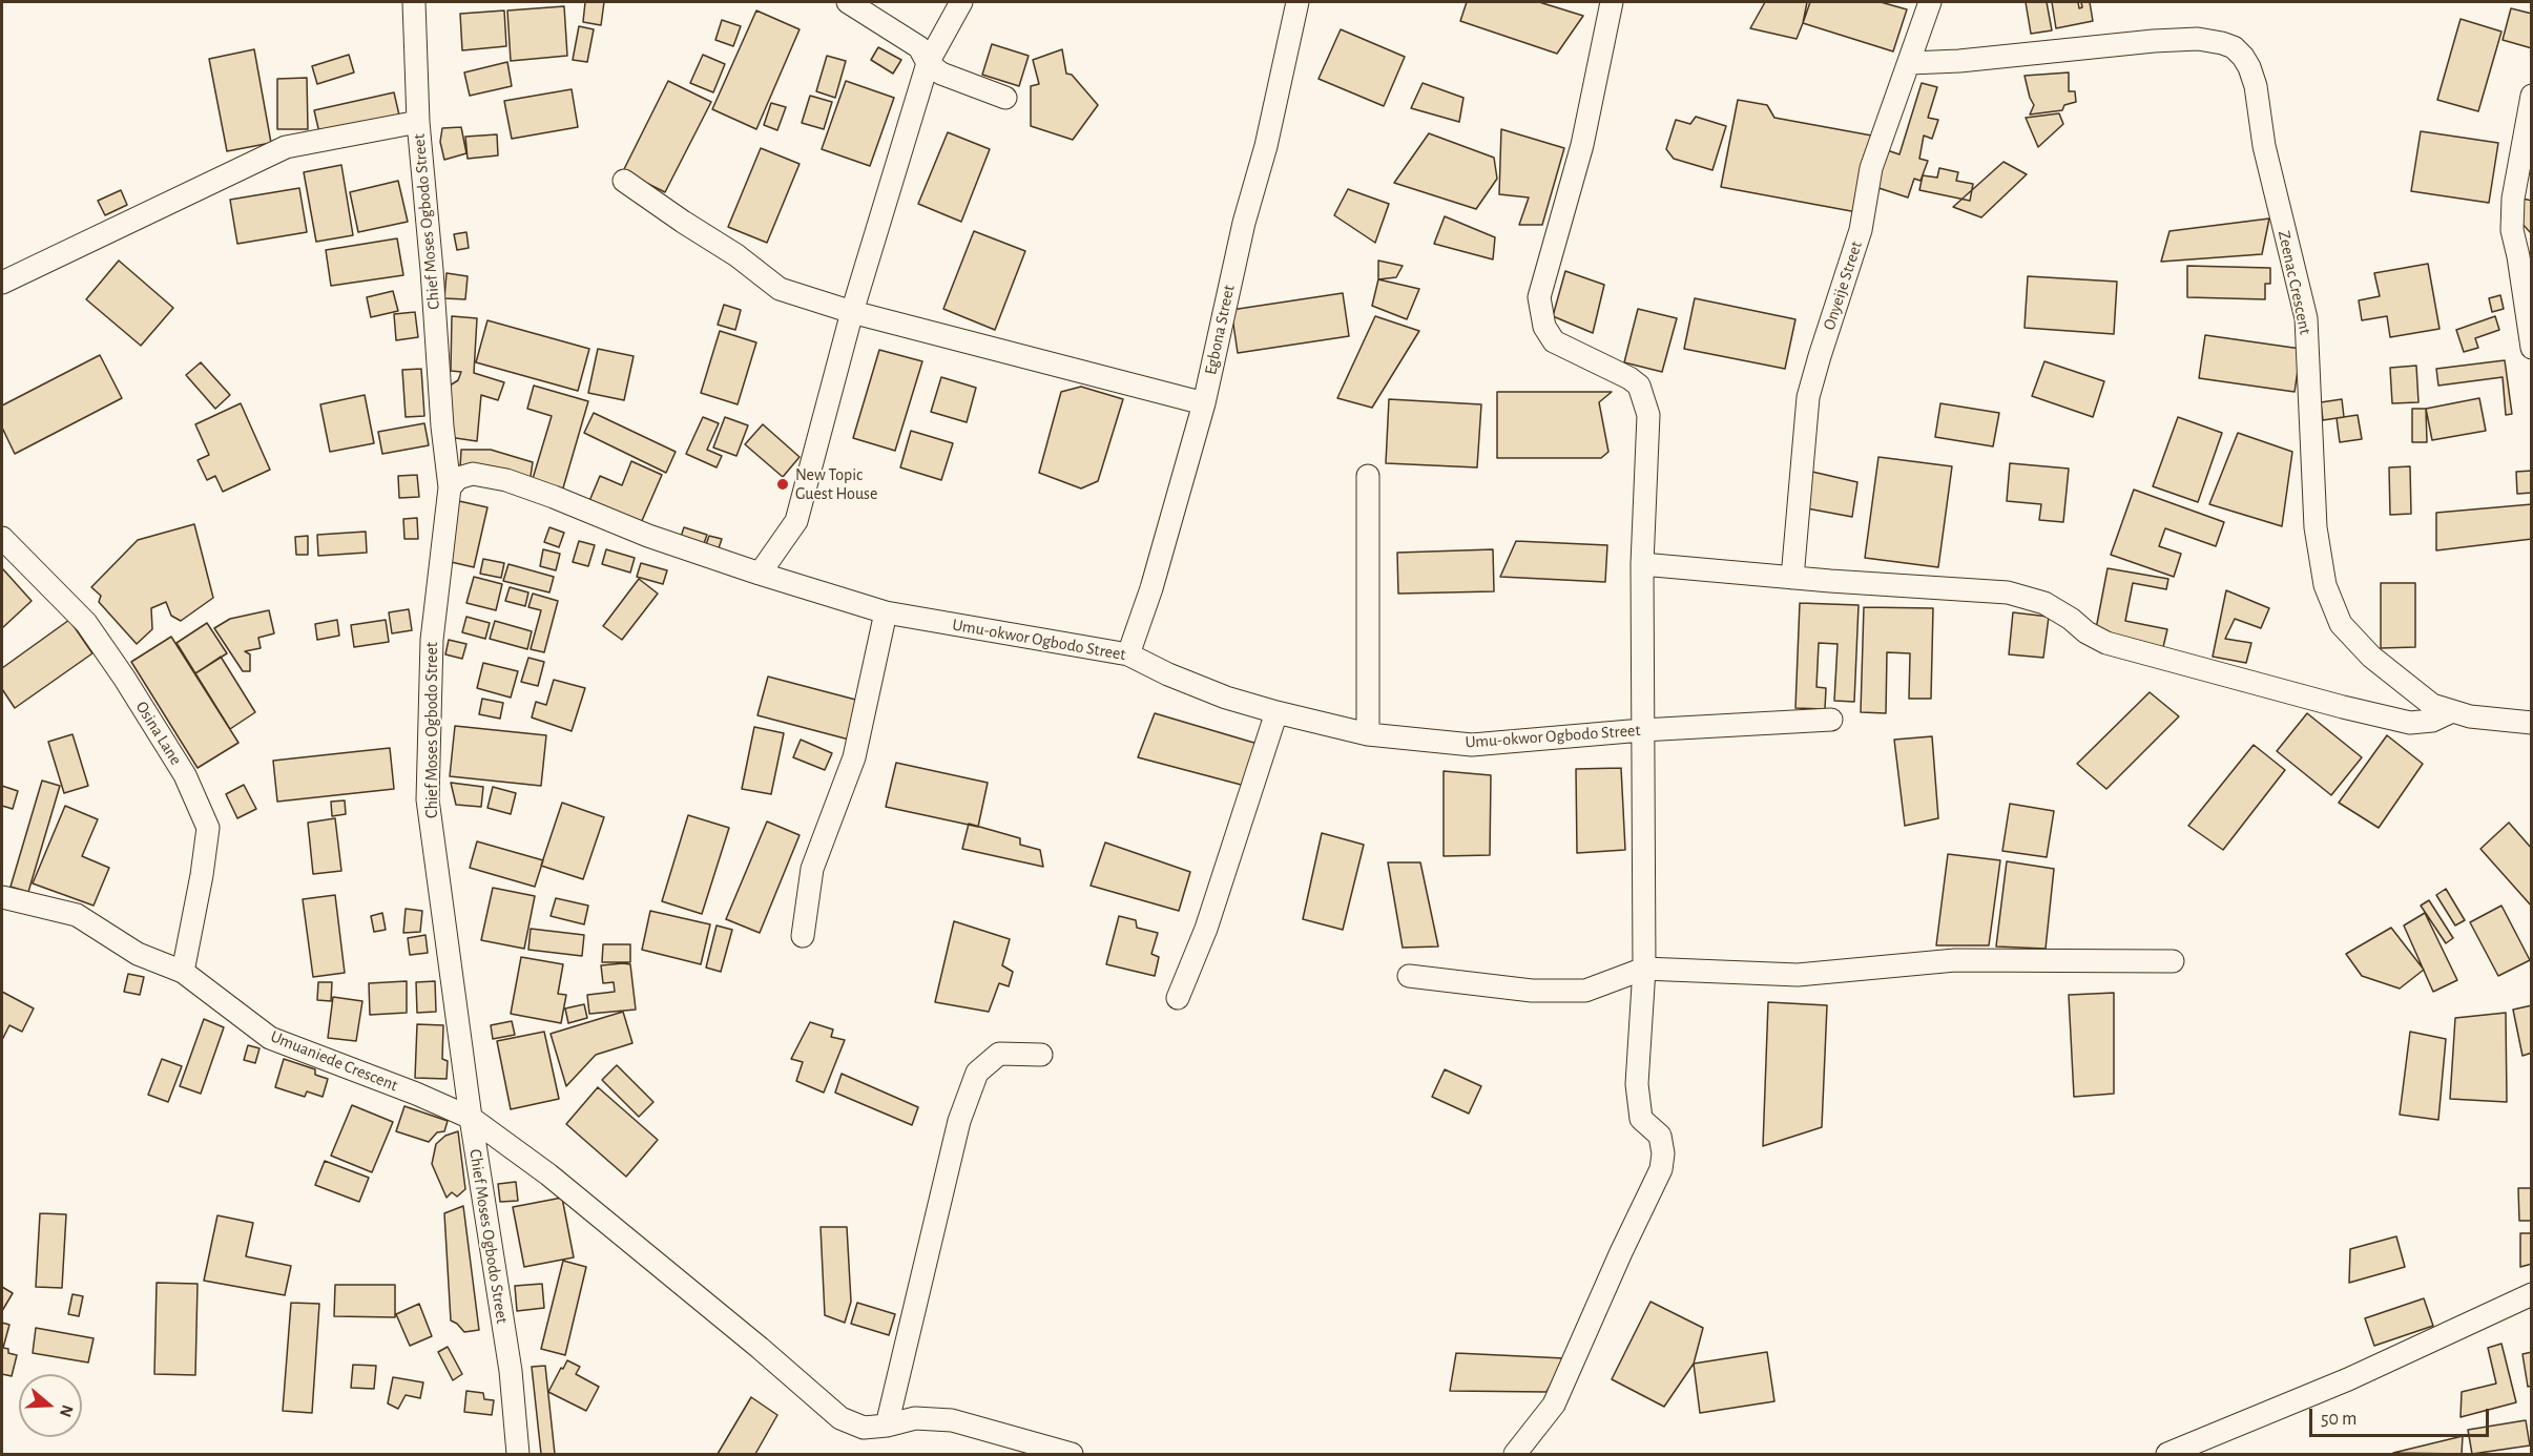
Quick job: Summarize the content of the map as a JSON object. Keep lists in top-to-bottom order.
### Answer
{
  "streets": {
    "street": [
      "Chief Moses Ogbodo Street",
      "Zeenac Crescent",
      "Onyeije Street",
      "Egbona Street",
      "Umu-okwor Ogbodo Street",
      "Osina Lane",
      "Umuaniede Crescent"
    ]
  },
  "crossings": [
    ["Chief Moses Ogbodo Street", "Umu-okwor Ogbodo Street"],
    ["Chief Moses Ogbodo Street", "Umuaniede Crescent"],
    ["Zeenac Crescent", "Onyeije Street"],
    ["Egbona Street", "Umu-okwor Ogbodo Street"],
    ["Osina Lane", "Umuaniede Crescent"]
  ],
  "places": ["New Topic Guest House"],
  "scale_bar": "50 m",
  "north": "right"
}
